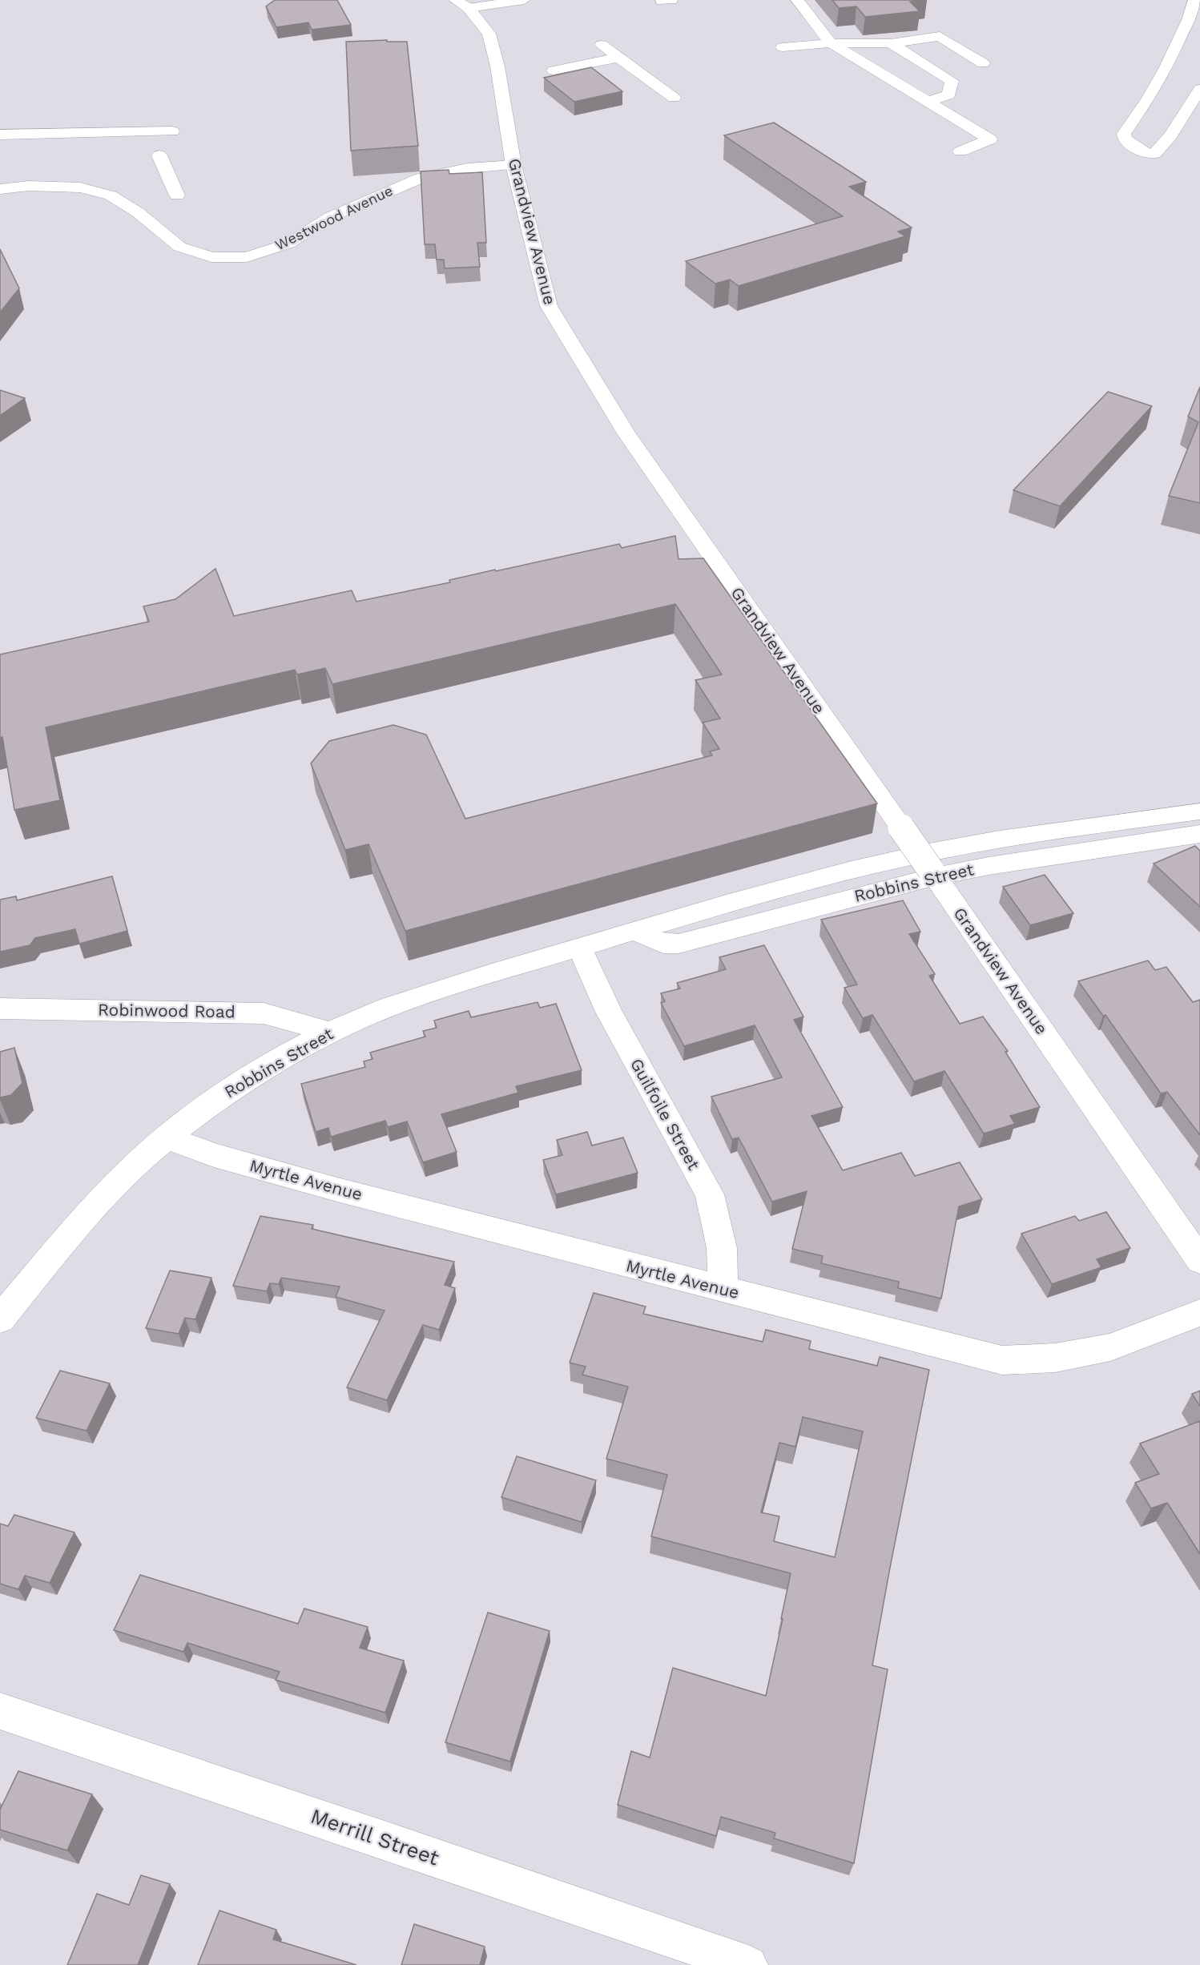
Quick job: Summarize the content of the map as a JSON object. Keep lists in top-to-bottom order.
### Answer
{
  "streets": {
    "street": [
      "Westwood Avenue",
      "Grandview Avenue",
      "Robbins Street",
      "Robinwood Road",
      "Guilfoile Street",
      "Myrtle Avenue",
      "Merrill Street"
    ]
  },
  "crossings": [
    ["Westwood Avenue", "Grandview Avenue"],
    ["Grandview Avenue", "Robbins Street"],
    ["Robbins Street", "Robinwood Road"],
    ["Robbins Street", "Guilfoile Street"],
    ["Robbins Street", "Myrtle Avenue"],
    ["Guilfoile Street", "Myrtle Avenue"]
  ]
}
